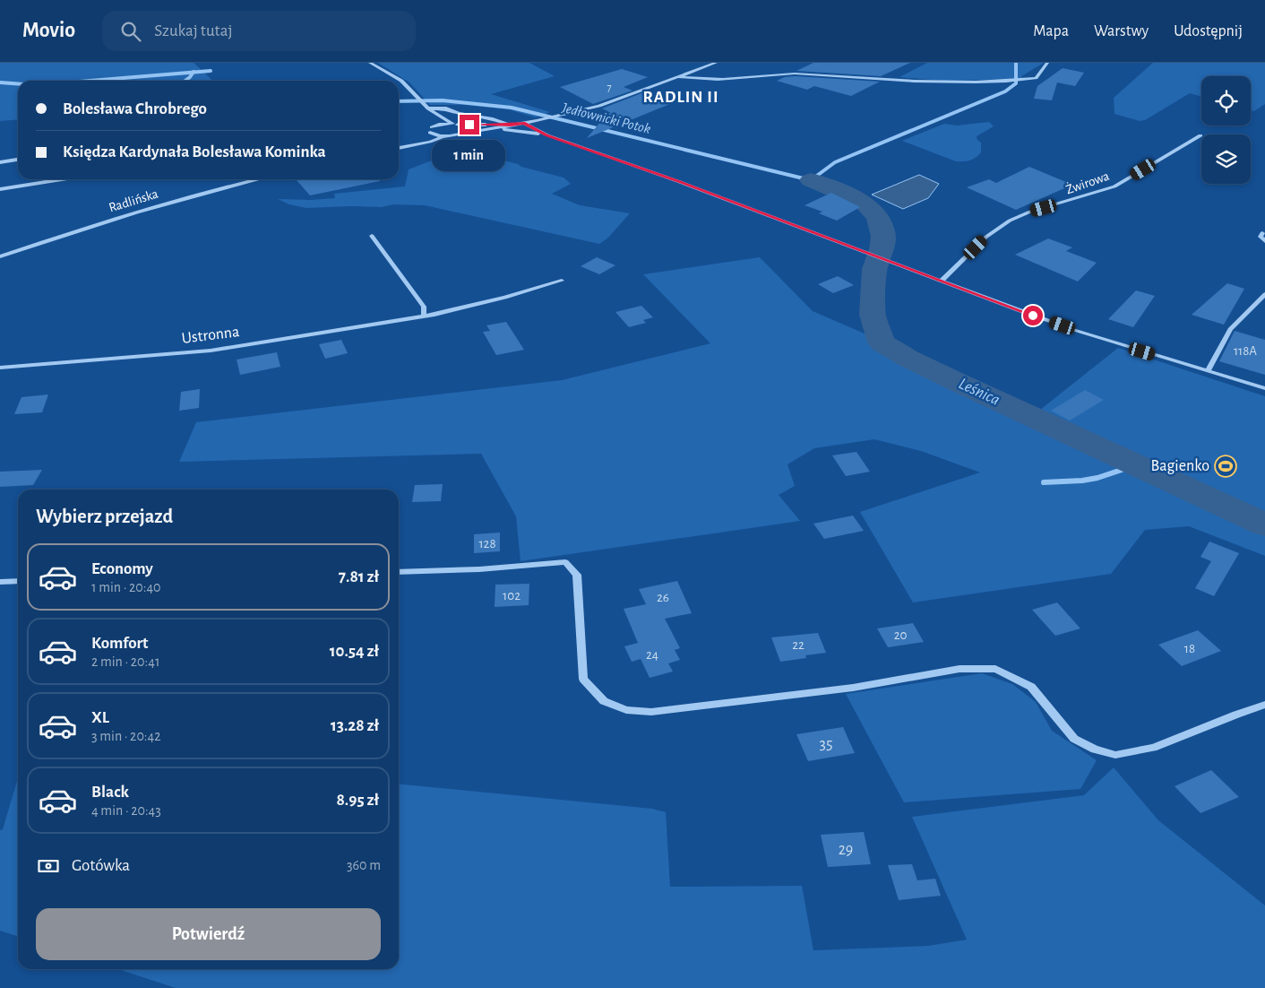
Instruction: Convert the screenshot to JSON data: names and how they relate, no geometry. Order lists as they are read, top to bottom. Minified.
{"streets":{"street":["Żwirowa","Radlińska","Ustronna"]},"districts":["RADLIN II"],"water":["Jedłownicki Potok","Leśnica"],"places":{"sports":["Bagienko"]},"house_numbers":["7","118A","128","102","26","20","22","18","24","35","29"],"page":{"header":"Movio","search":"Szukaj tutaj","nav":["Mapa","Warstwy","Udostępnij"],"banner":["Bolesława Chrobrego","Księdza Kardynała Bolesława Kominka"],"bubble":"1 min","heading":"Wybierz przejazd","list":[{"name":"Economy","note":"1 min · 20:40","value":"7.81 zł"},{"name":"Komfort","note":"2 min · 20:41","value":"10.54 zł"},{"name":"XL","note":"3 min · 20:42","value":"13.28 zł"},{"name":"Black","note":"4 min · 20:43","value":"8.95 zł"}],"pay":["Gotówka","360 m"],"buttons":"Potwierdź"}}
